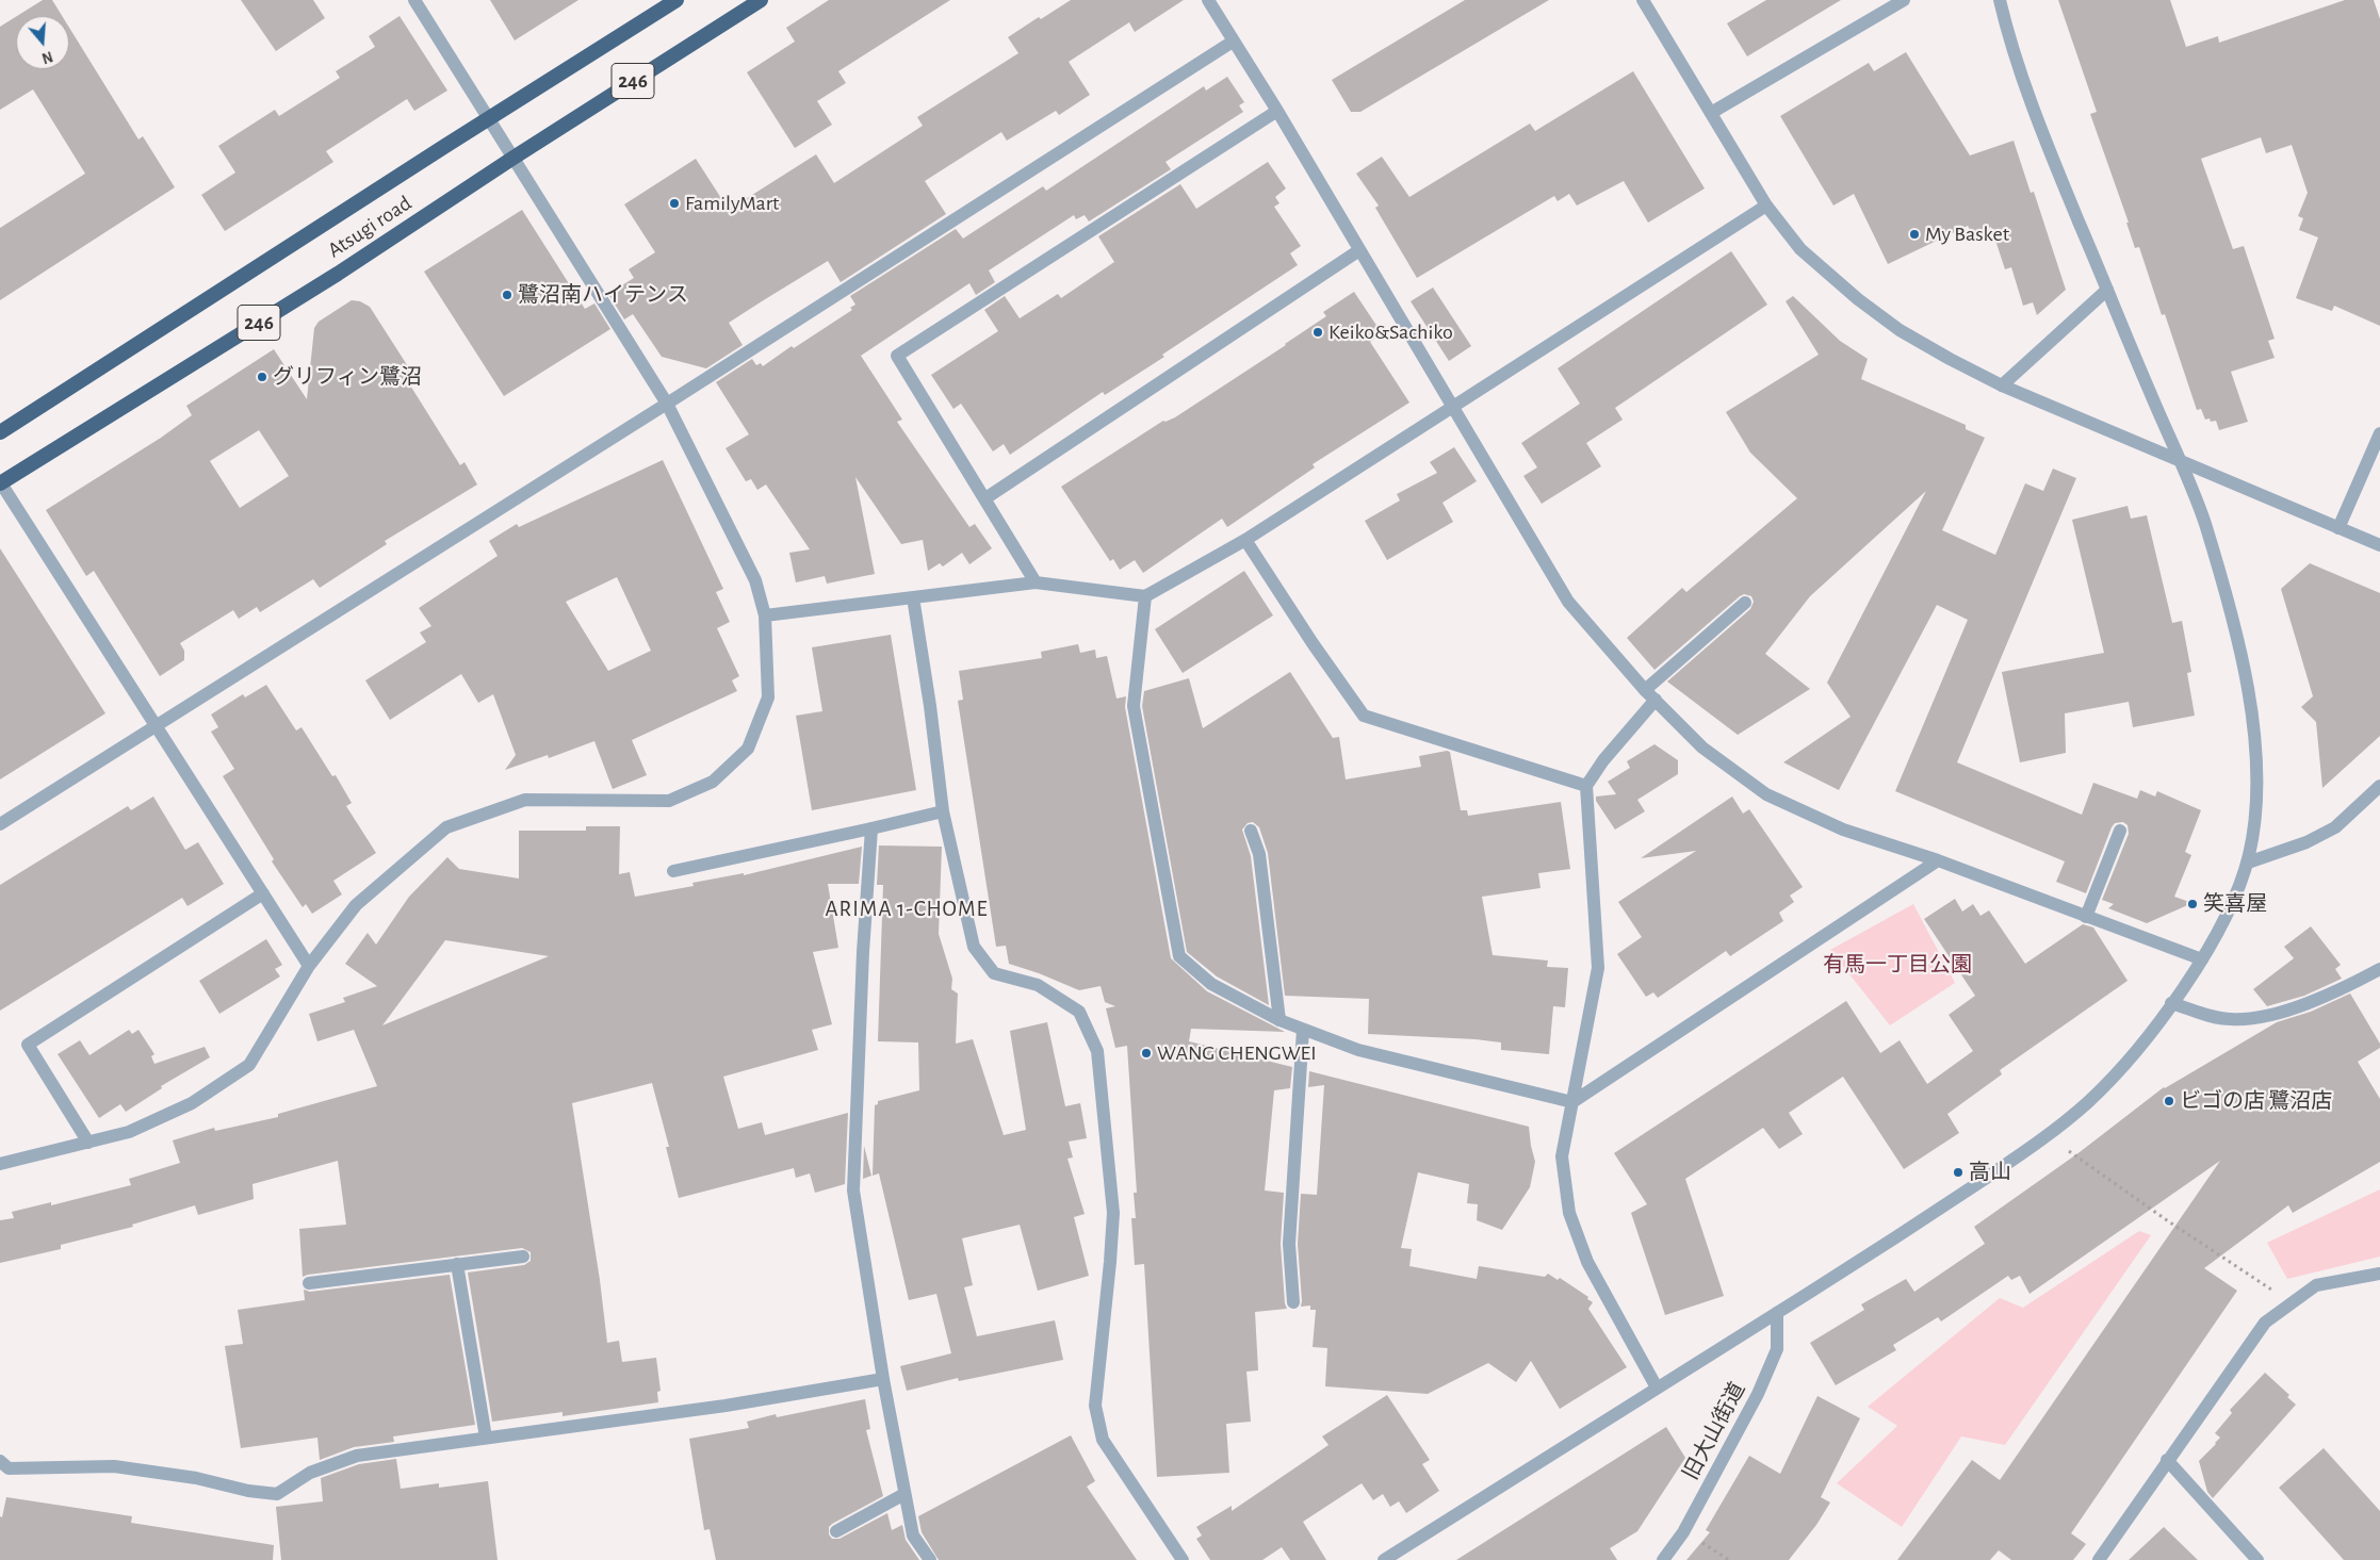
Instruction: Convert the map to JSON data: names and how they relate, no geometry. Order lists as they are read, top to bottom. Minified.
{"streets":{"highway":["246","Atsugi road"],"street":["旧大山街道"]},"districts":["ARIMA 1-CHOME"],"parks":["有馬一丁目公園"],"places":["FamilyMart","My Basket","鷺沼南ハイテンス","Keiko&Sachiko","グリフィン鷺沼","笑喜屋","WANG CHENGWEI","ビゴの店 鷺沼店","高山"],"north":"bottom"}
